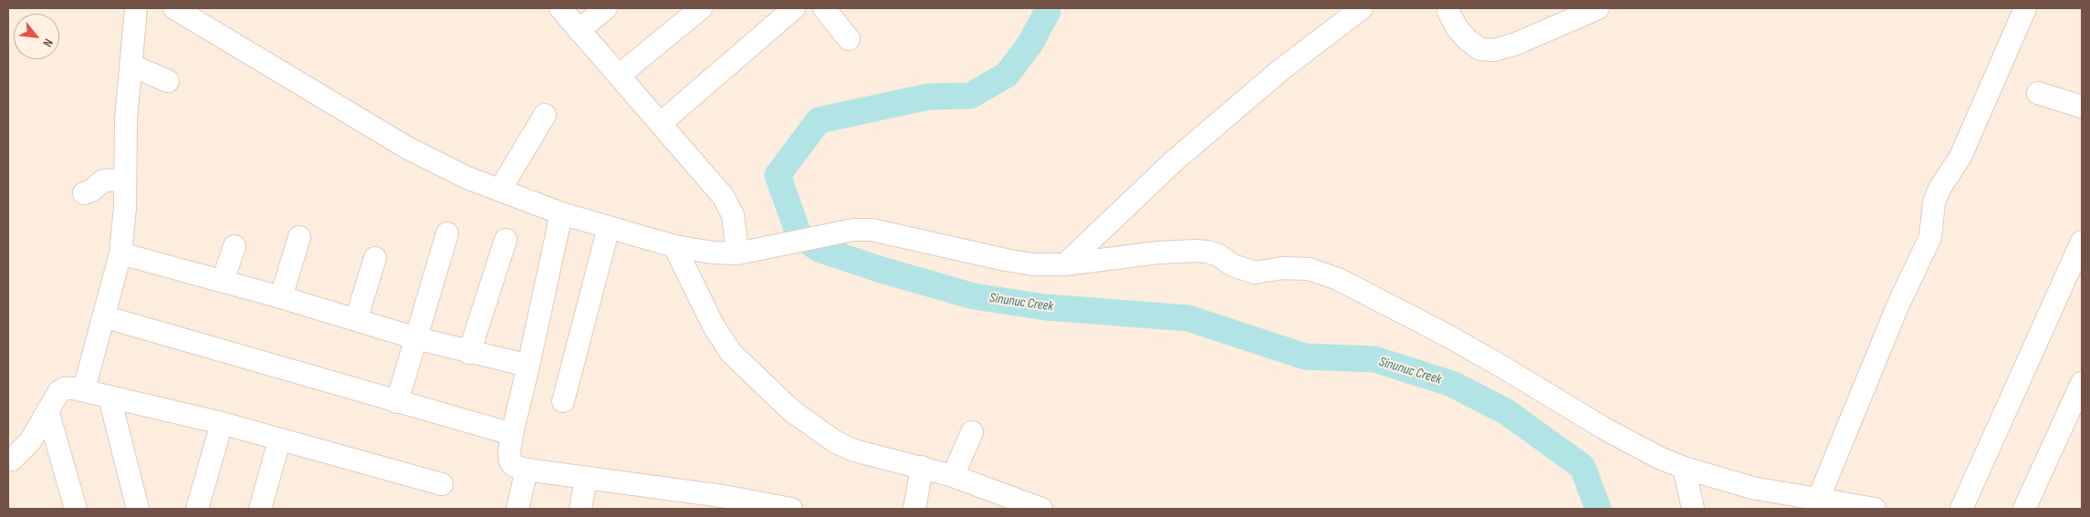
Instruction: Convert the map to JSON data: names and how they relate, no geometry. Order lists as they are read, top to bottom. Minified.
{"water":["Sinunuc Creek"],"north":"bottom right"}
